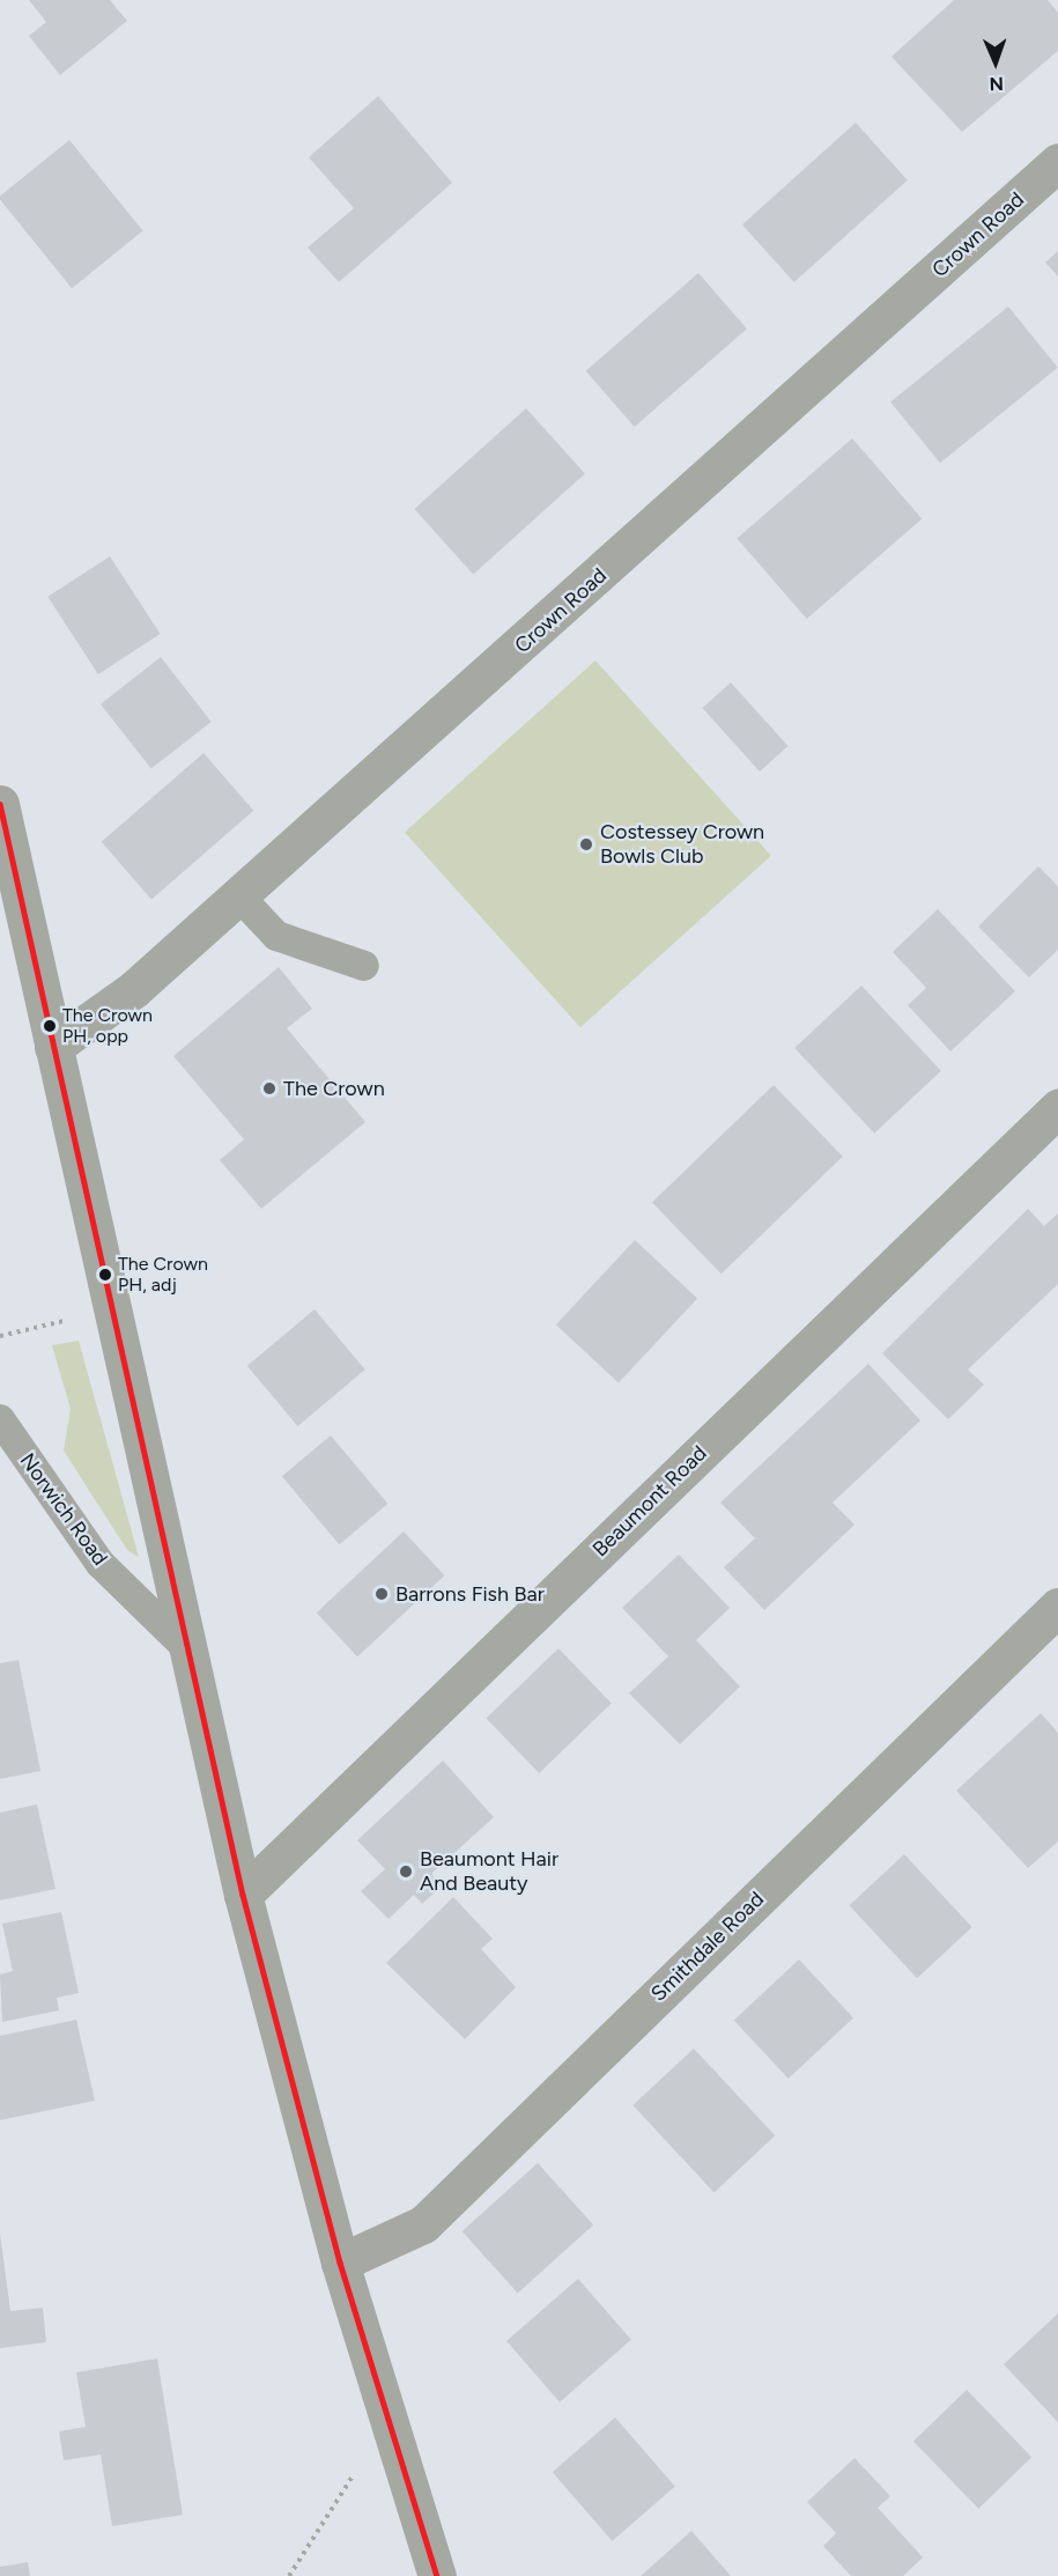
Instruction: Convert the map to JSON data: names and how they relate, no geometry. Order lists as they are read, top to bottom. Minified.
{"streets":{"street":["Crown Road","Beaumont Road","Smithdale Road"],"lane":["Norwich Road"]},"places":["Costessey Crown Bowls Club","The Crown PH, opp","The Crown","The Crown PH, adj","Barrons Fish Bar","Beaumont Hair And Beauty"],"north":"bottom"}
